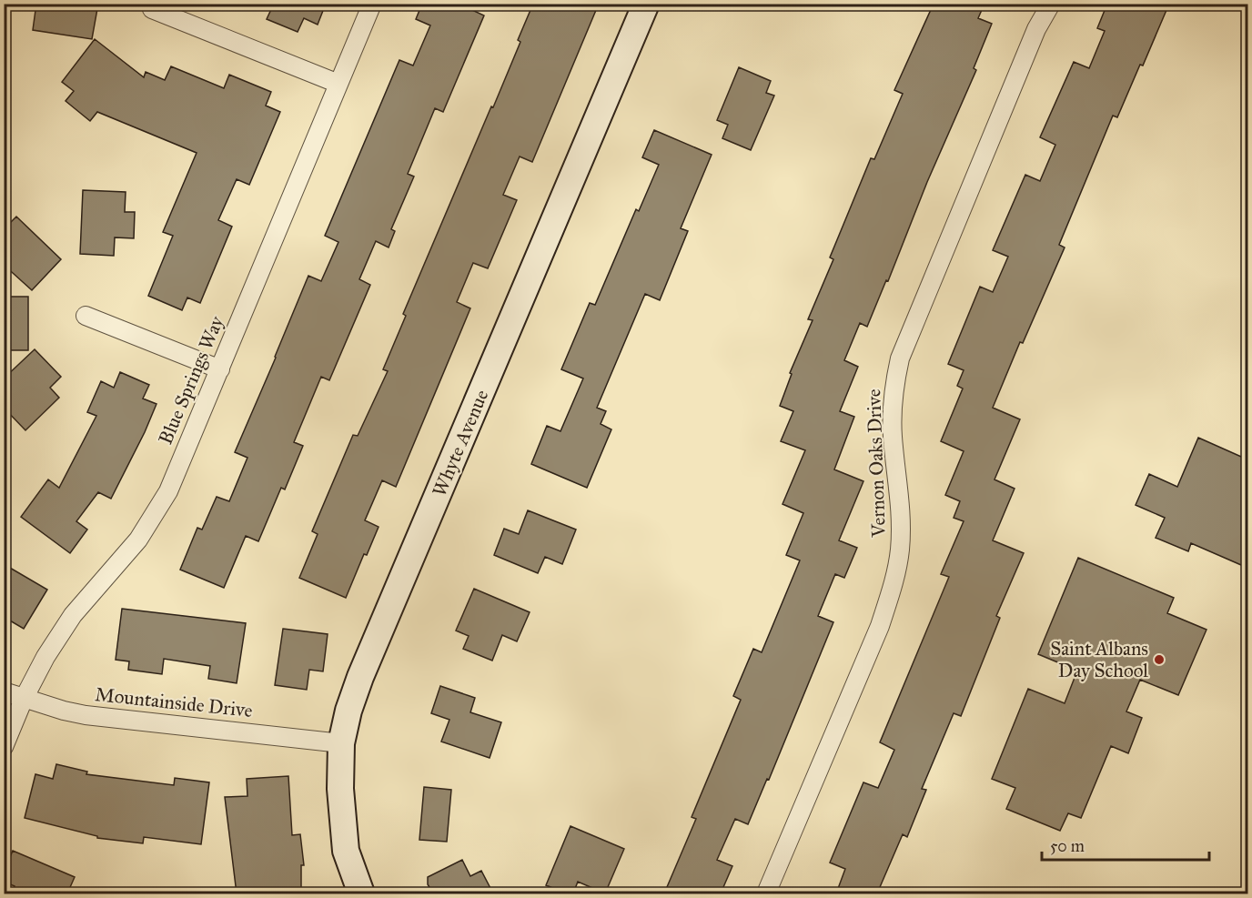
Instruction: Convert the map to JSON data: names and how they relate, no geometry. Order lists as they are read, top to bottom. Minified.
{"streets":{"street":["Blue Springs Way","Whyte Avenue","Vernon Oaks Drive","Mountainside Drive"]},"crossings":[["Blue Springs Way","Mountainside Drive"],["Whyte Avenue","Mountainside Drive"]],"places":["Saint Albans Day School"],"scale_bar":"50 m"}
